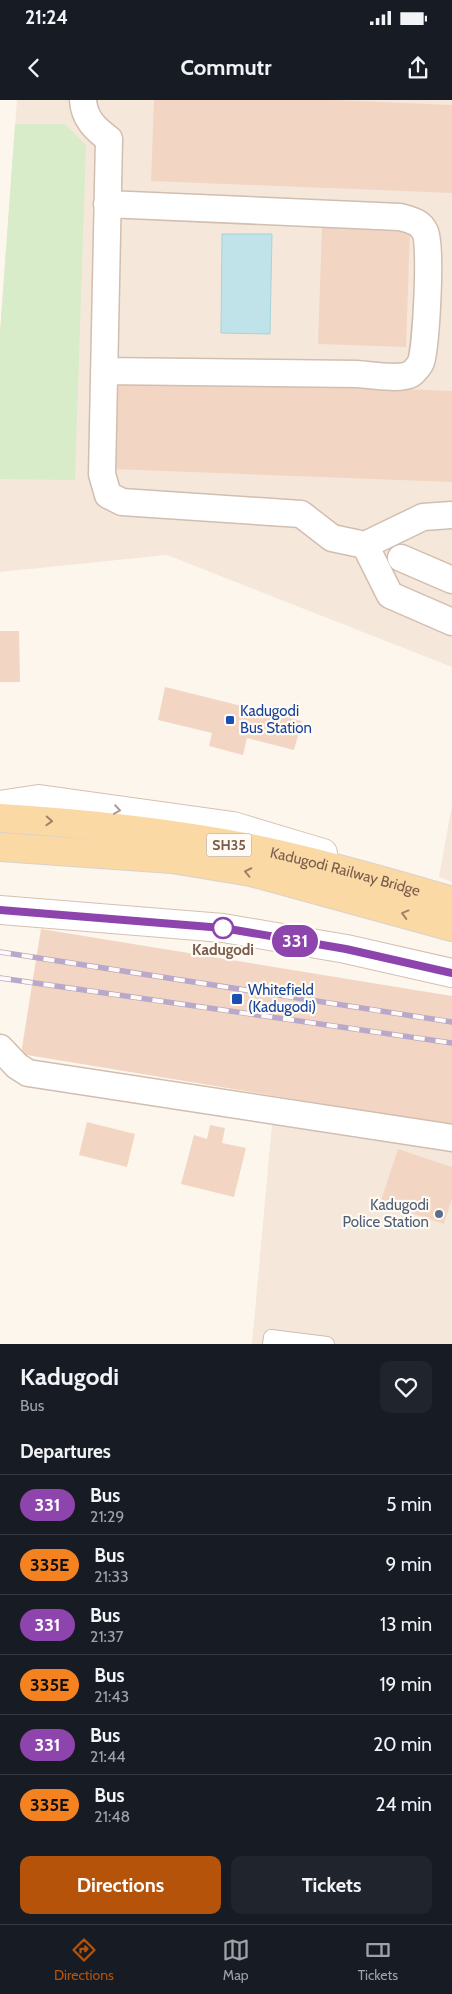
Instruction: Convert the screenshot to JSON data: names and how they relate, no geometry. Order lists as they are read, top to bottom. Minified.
{"streets":{"main road":["SH35","Kadugodi Railway Bridge"]},"places":{"transit":["Kadugodi Bus Station","Whitefield (Kadugodi)"],"other":["Kadugodi","Kadugodi Police Station"]},"lines":["bus line 331"],"page":{"status":"21:24","header":"Commutr","on_map":"331","heading":[["Kadugodi","Bus"],"Departures"],"list":[{"mark":"331","name":"Bus","note":"21:29","value":"5 min"},{"mark":"335E","name":"Bus","note":"21:33","value":"9 min"},{"mark":"331","name":"Bus","note":"21:37","value":"13 min"},{"mark":"335E","name":"Bus","note":"21:43","value":"19 min"},{"mark":"331","name":"Bus","note":"21:44","value":"20 min"},{"mark":"335E","name":"Bus","note":"21:48","value":"24 min"}],"buttons":["Directions","Tickets"],"tabs":["Directions","Map","Tickets"]}}
